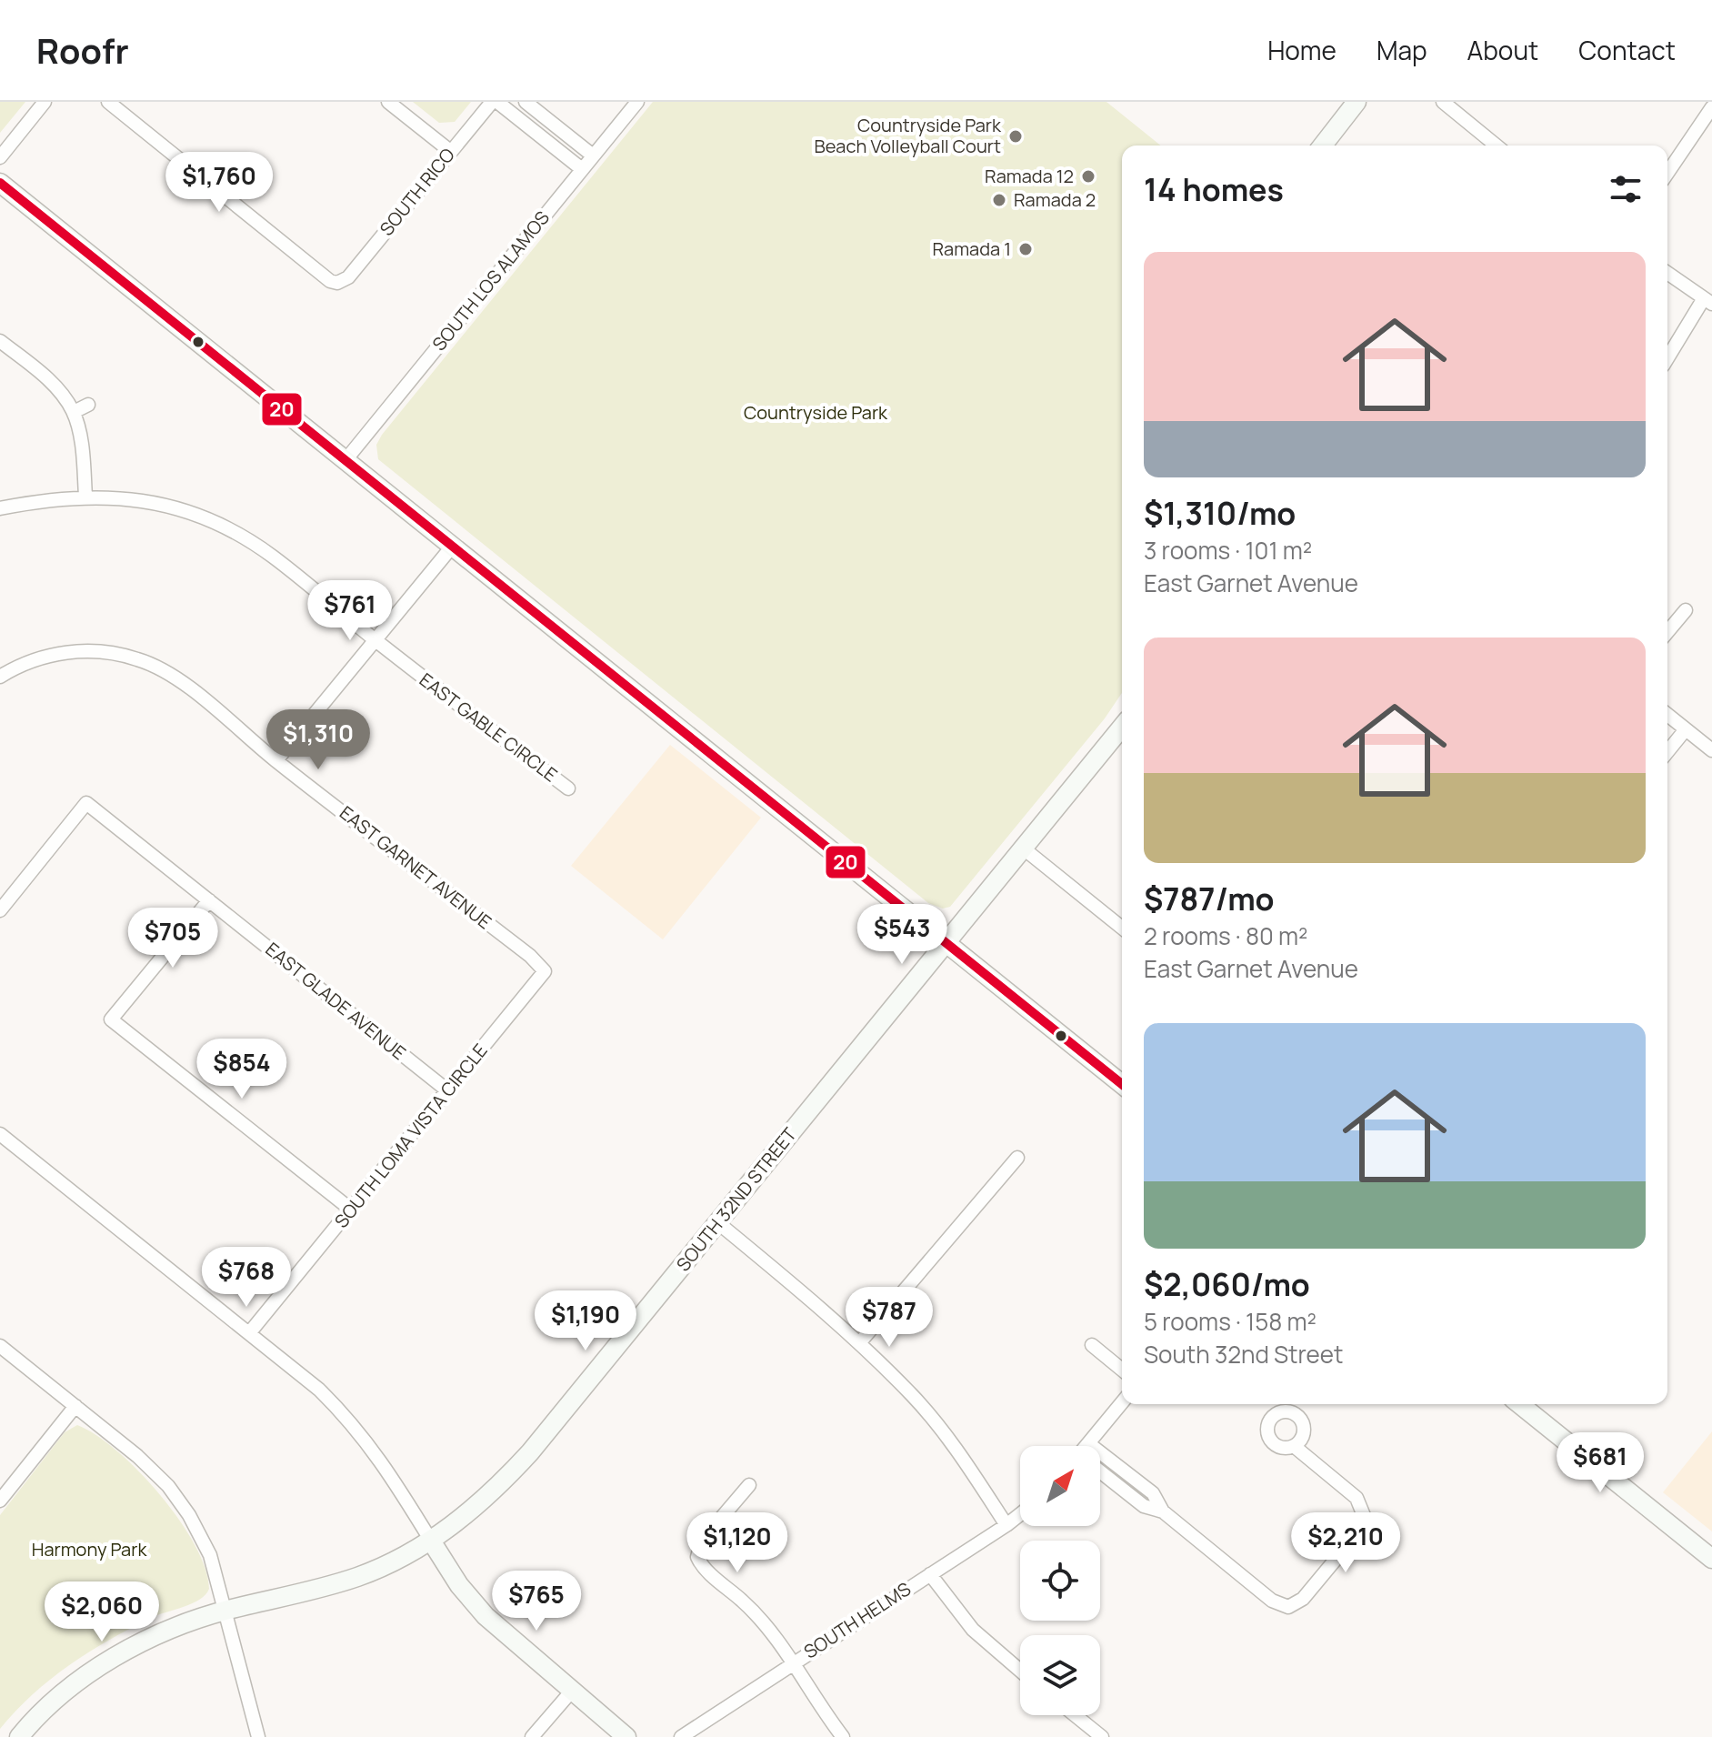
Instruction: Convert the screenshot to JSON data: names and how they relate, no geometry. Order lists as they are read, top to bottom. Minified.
{"streets":{"street":["SOUTH RICO","SOUTH LOS ALAMOS","EAST GABLE CIRCLE","EAST GARNET AVENUE","EAST GLADE AVENUE","SOUTH LOMA VISTA CIRCLE","SOUTH 32ND STREET","SOUTH HELMS"]},"crossings":[["EAST GARNET AVENUE","SOUTH LOMA VISTA CIRCLE"],["EAST GLADE AVENUE","SOUTH LOMA VISTA CIRCLE"]],"parks":["Countryside Park","Harmony Park"],"places":["Countryside Park Beach Volleyball Court","Ramada 12","Ramada 2","Ramada 1"],"lines":["transit line 20"],"north":"top right","page":{"header":"Roofr","nav":["Home","Map","About","Contact"],"heading":"14 homes","price":["$1,760","$761","$1,310","$543","$705","$854","$768","$787","$1,190","$681","$1,120","$2,210","$765","$2,060"],"list":[{"name":"$1,310/mo","note":"3 rooms · 101 m² · East Garnet Avenue"},{"name":"$787/mo","note":"2 rooms · 80 m² · East Garnet Avenue"},{"name":"$2,060/mo","note":"5 rooms · 158 m² · South 32nd Street"}]}}
